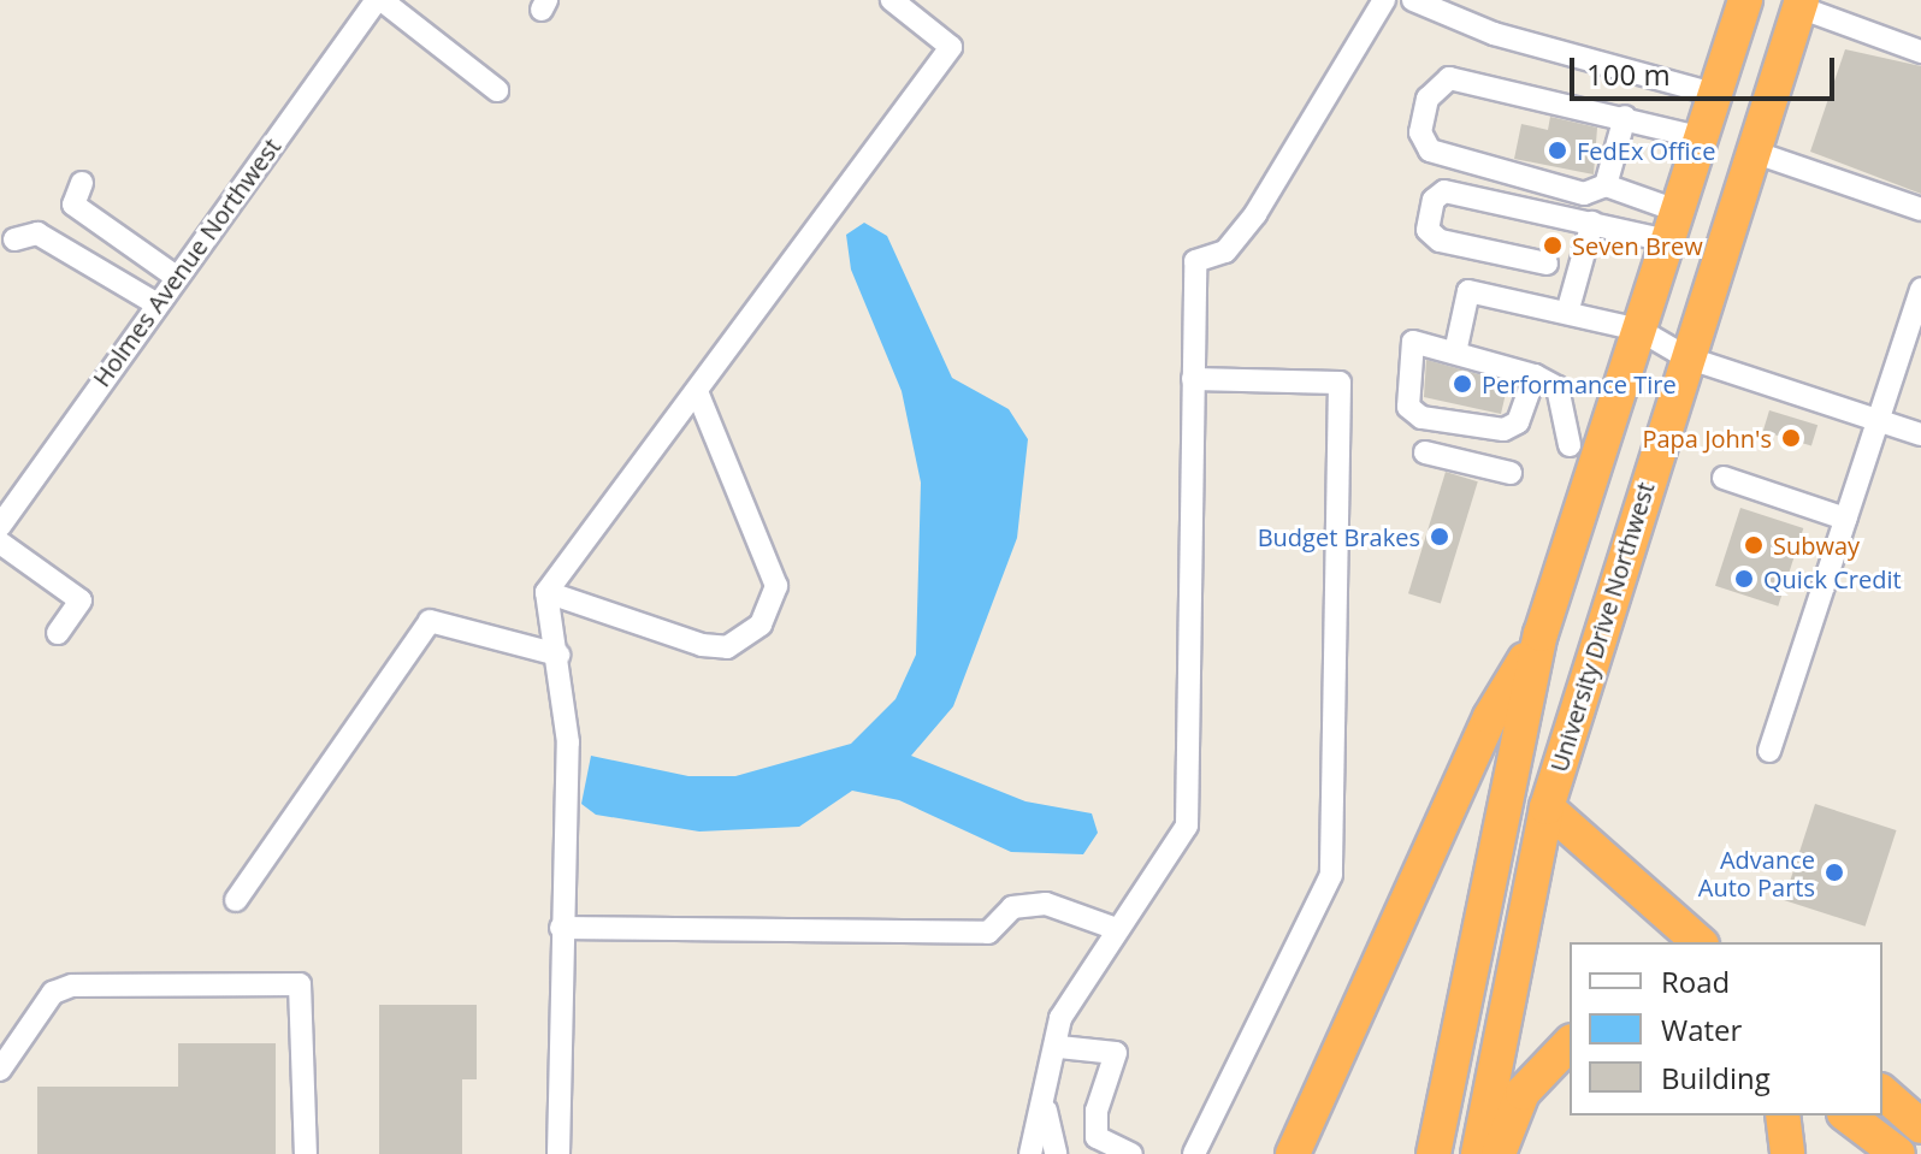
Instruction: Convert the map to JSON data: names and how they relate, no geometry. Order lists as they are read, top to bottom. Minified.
{"streets":{"highway":["University Drive Northwest"],"street":["Holmes Avenue Northwest"]},"places":["FedEx Office","Seven Brew","Performance Tire","Papa John's","Budget Brakes","Subway","Quick Credit","Advance Auto Parts"],"legend":["Road","Water","Building"],"scale_bar":"100 m"}
